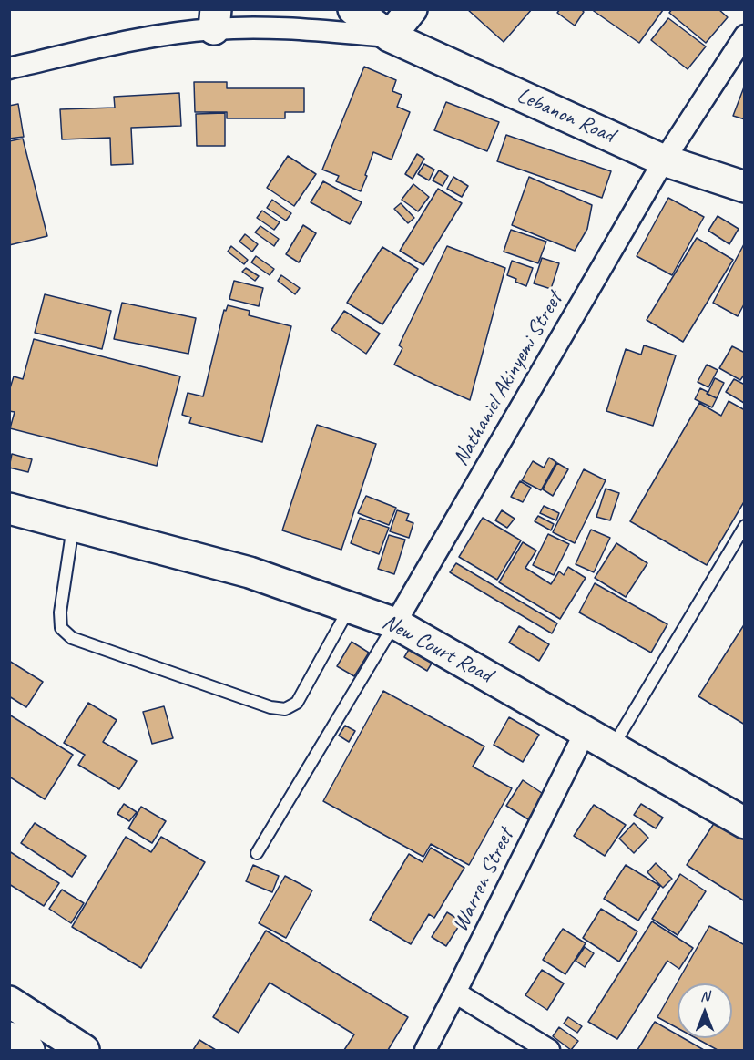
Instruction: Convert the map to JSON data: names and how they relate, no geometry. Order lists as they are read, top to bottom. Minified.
{"streets":{"street":["Lebanon Road","Nathaniel Akinyemi Street","New Court Road","Warren Street"]},"crossings":[["Lebanon Road","Nathaniel Akinyemi Street"],["Nathaniel Akinyemi Street","New Court Road"],["New Court Road","Warren Street"]],"north":"top"}
